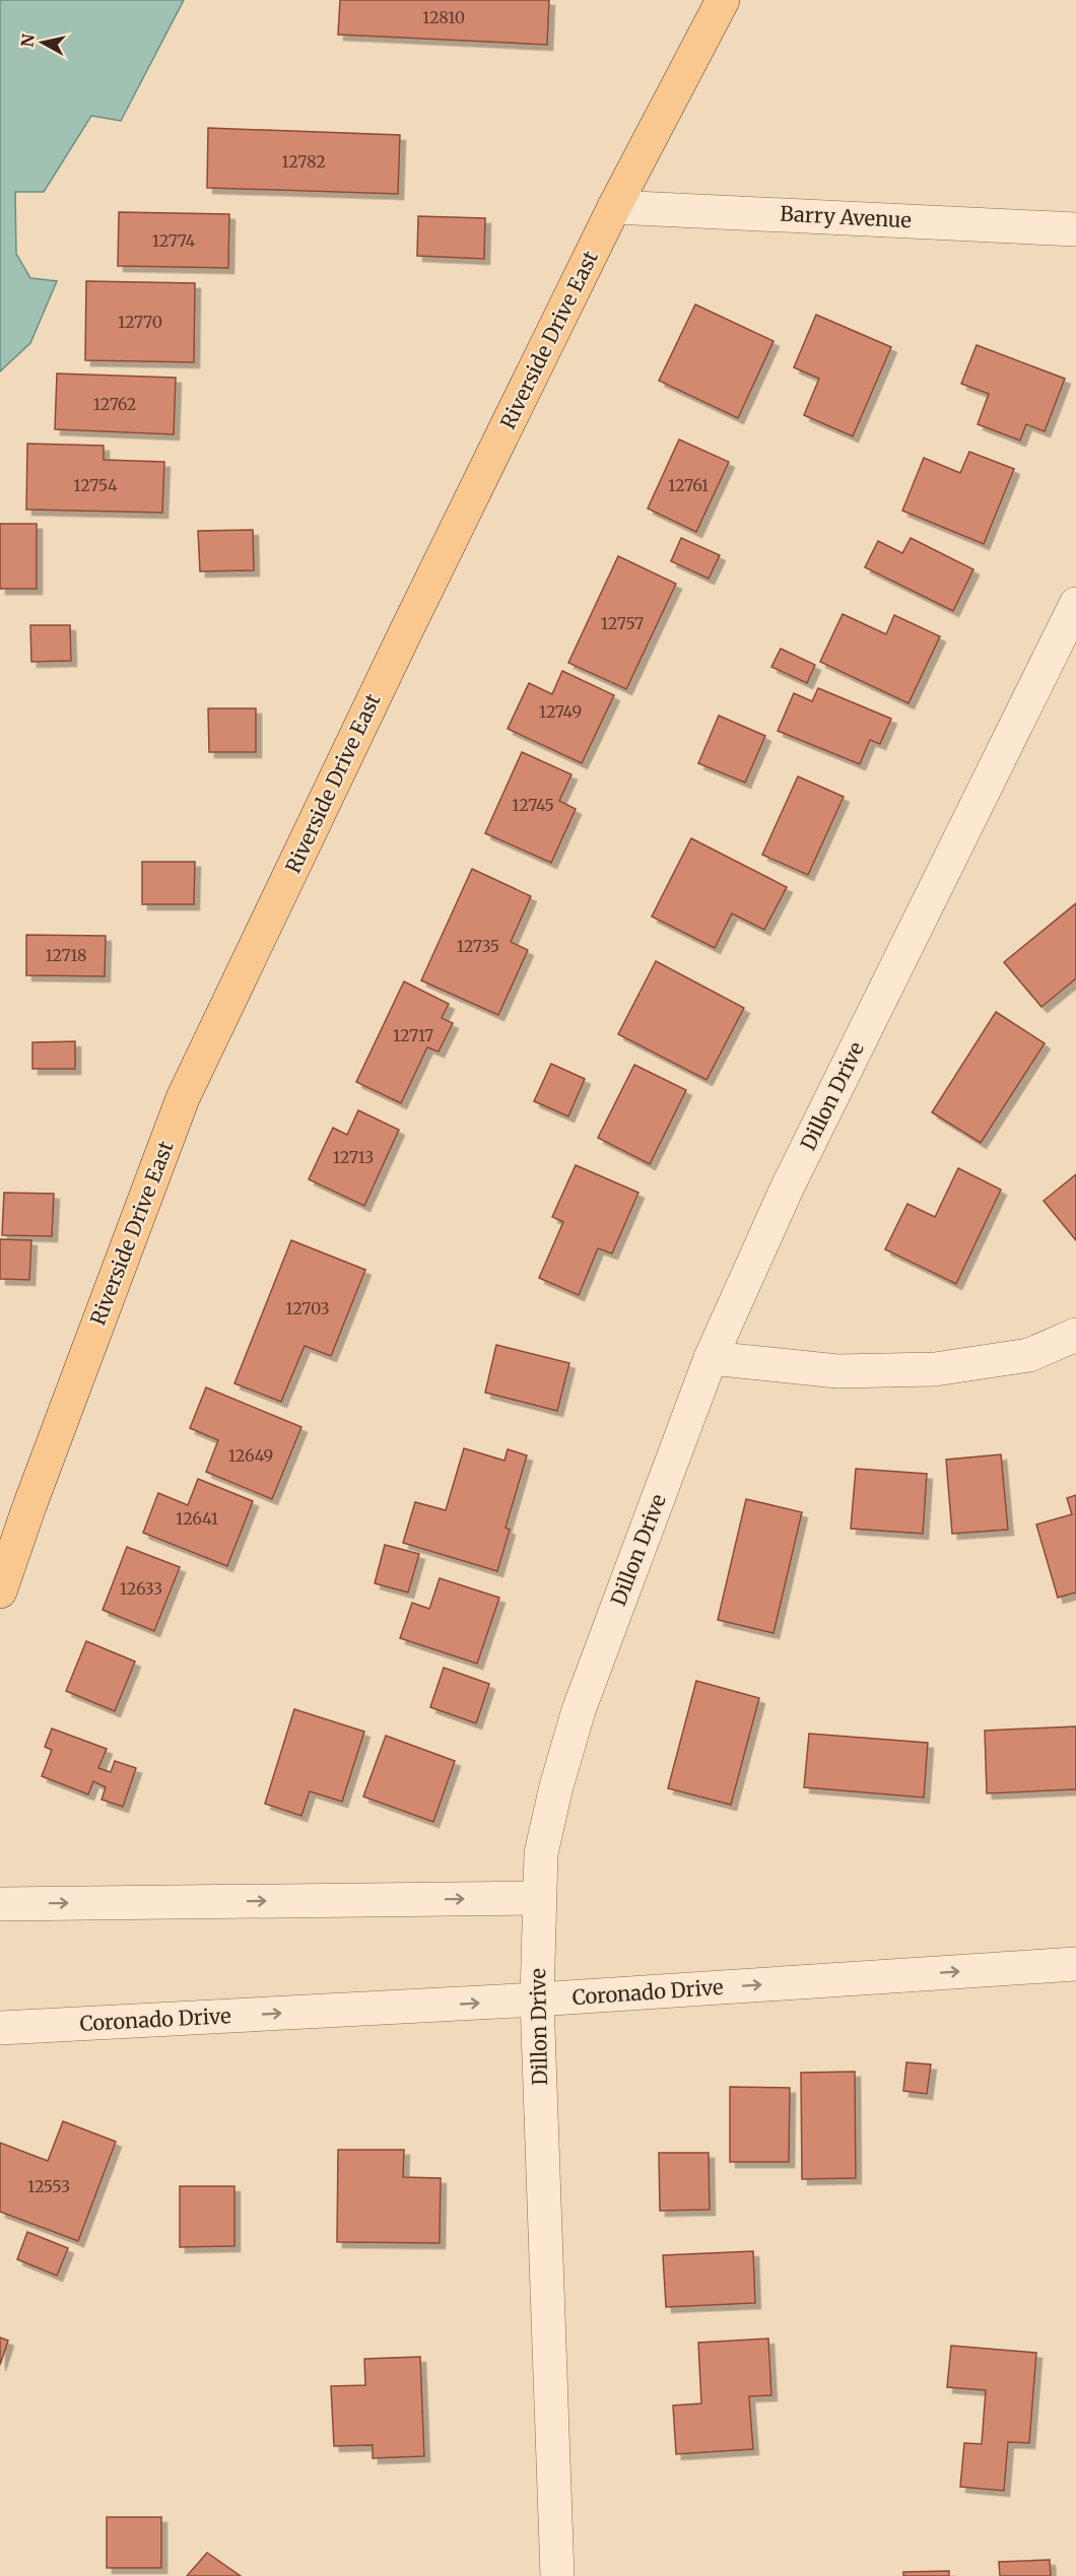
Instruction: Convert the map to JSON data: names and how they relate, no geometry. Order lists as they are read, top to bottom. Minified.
{"streets":{"main road":["Riverside Drive East"],"street":["Barry Avenue","Dillon Drive","Coronado Drive"]},"crossings":[["Barry Avenue","Riverside Drive East"],["Dillon Drive","Coronado Drive"]],"house_numbers":["12810","12782","12774","12770","12762","12754","12761","12757","12749","12745","12735","12718","12717","12713","12703","12649","12641","12633","12553"],"north":"left"}
